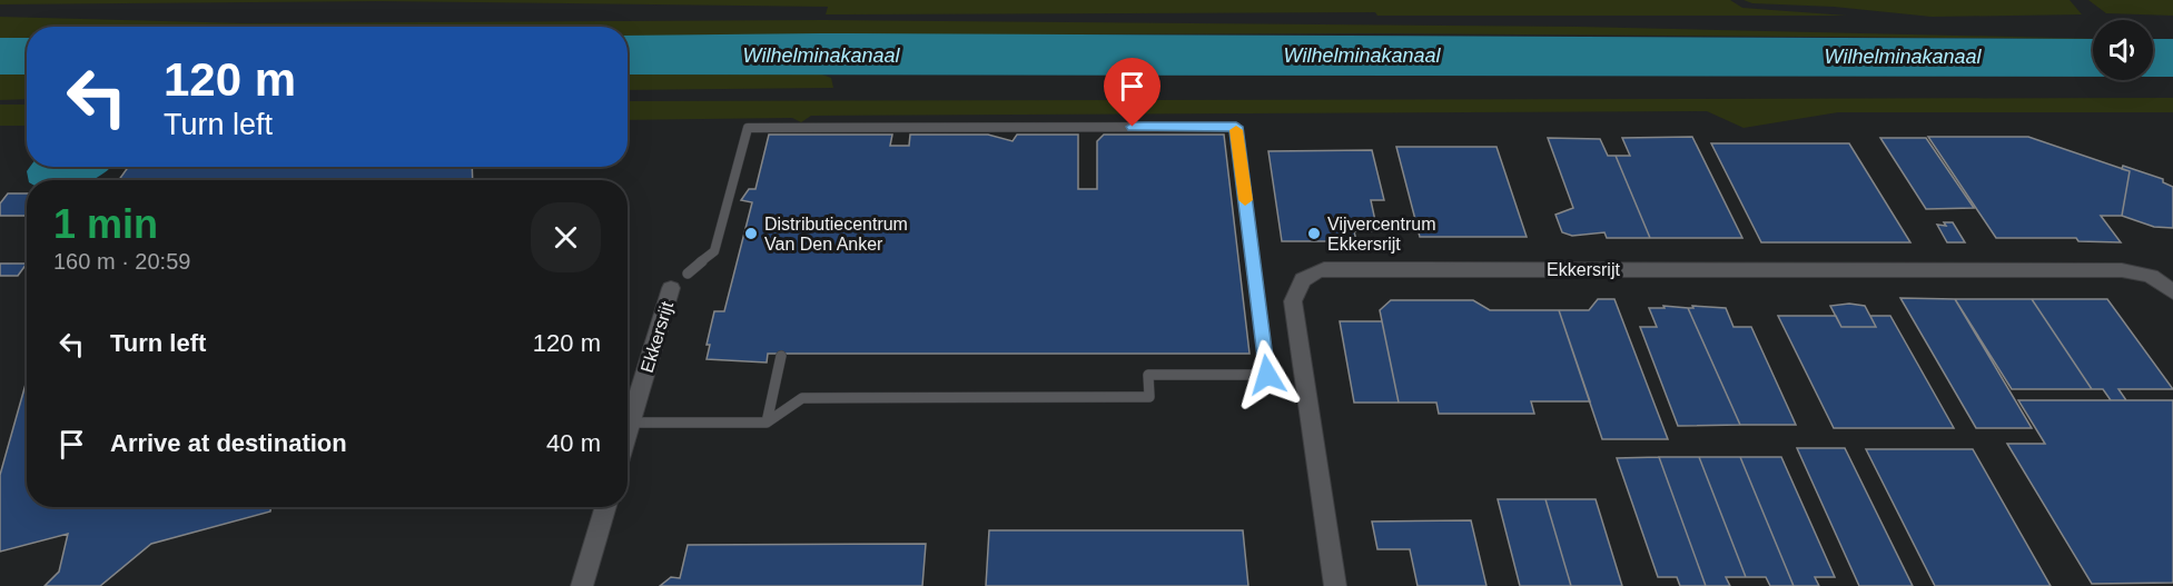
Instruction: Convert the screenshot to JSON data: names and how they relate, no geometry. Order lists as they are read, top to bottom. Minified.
{"streets":{"street":["Ekkersrijt"]},"water":["Wilhelminakanaal"],"places":["Distributiecentrum Van Den Anker","Vijvercentrum Ekkersrijt"],"page":{"turn":["120 m","Turn left"],"heading":["1 min","160 m · 20:59"],"list":[{"name":"Turn left","value":"120 m"},{"name":"Arrive at destination","value":"40 m"}]}}
